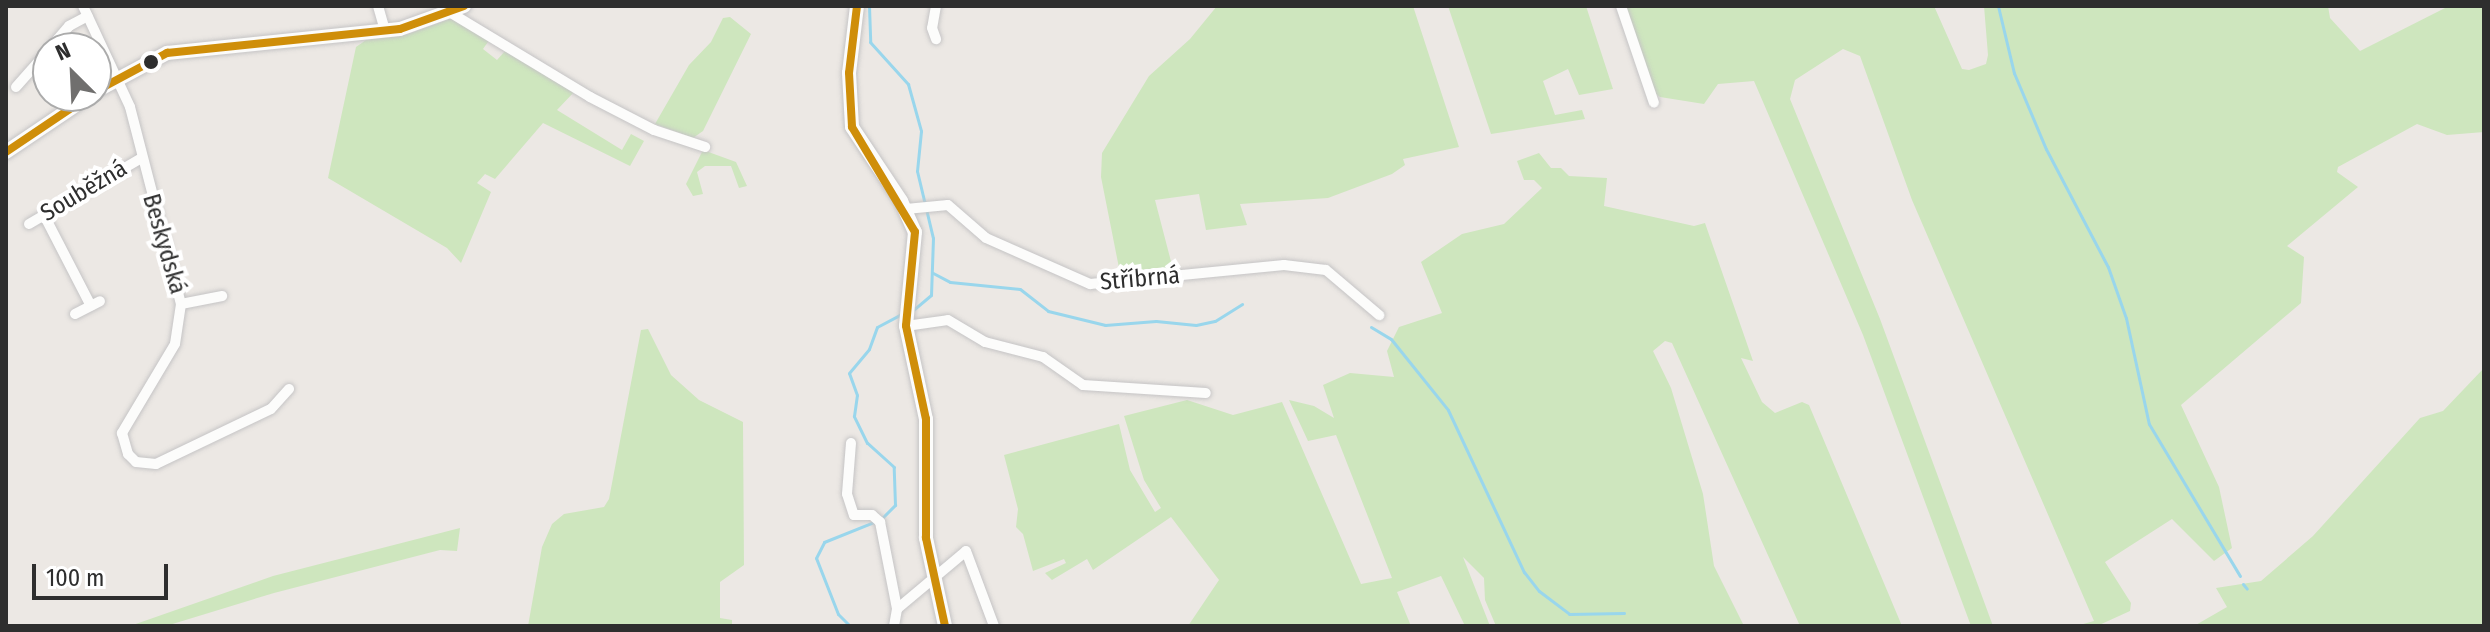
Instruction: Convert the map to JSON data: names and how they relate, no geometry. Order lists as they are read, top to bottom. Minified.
{"streets":{"street":["Souběžná","Beskydská","Stříbrná"]},"crossings":[["Souběžná","Beskydská"]],"scale_bar":"100 m","north":"top left"}
